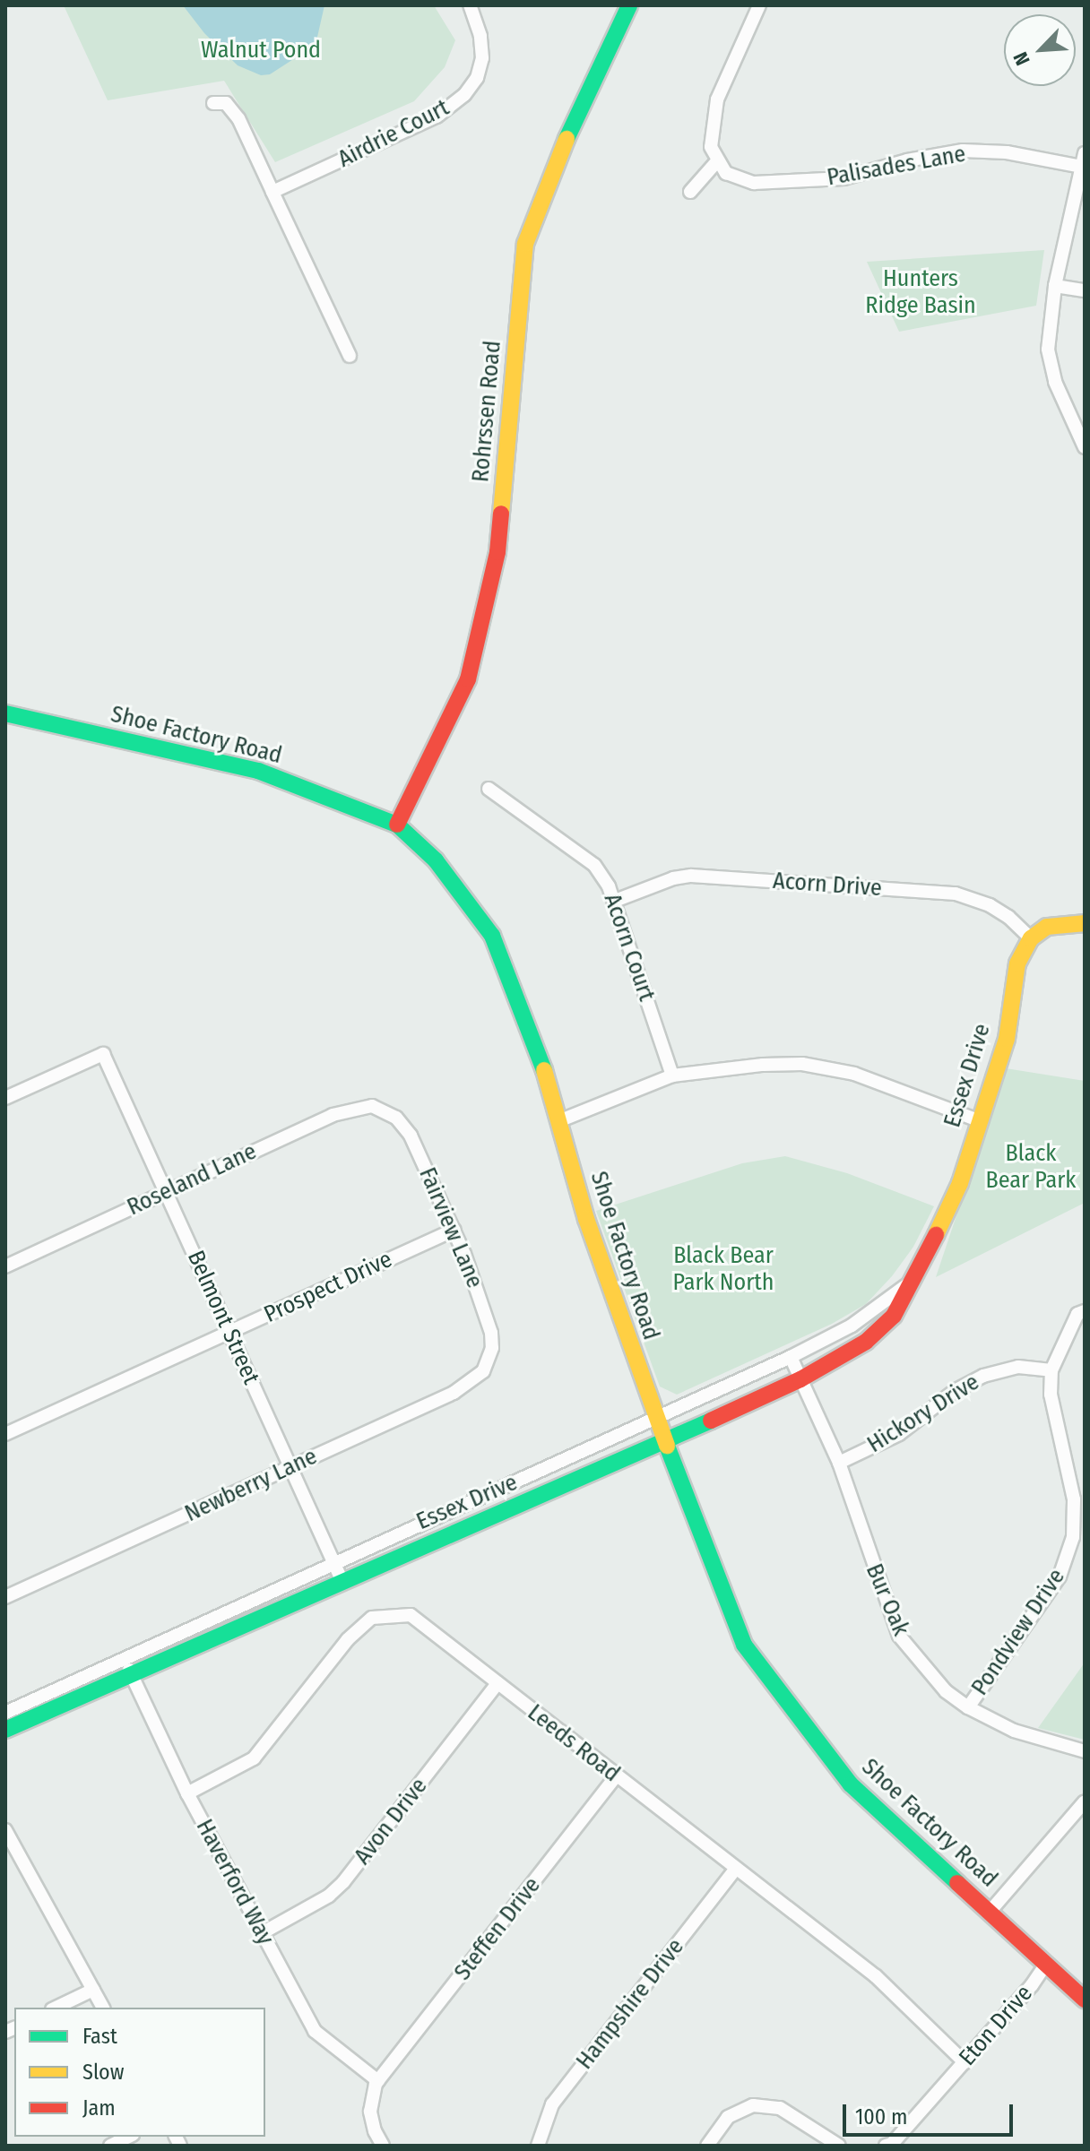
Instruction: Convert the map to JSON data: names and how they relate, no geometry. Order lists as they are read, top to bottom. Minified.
{"streets":{"street":["Airdrie Court","Palisades Lane","Rohrssen Road","Shoe Factory Road","Acorn Drive","Acorn Court","Essex Drive","Roseland Lane","Fairview Lane","Prospect Drive","Belmont Street","Hickory Drive","Newberry Lane","Bur Oak","Pondview Drive","Leeds Road","Avon Drive","Haverford Way","Steffen Drive","Hampshire Drive","Eton Drive"]},"crossings":[["Rohrssen Road","Shoe Factory Road"],["Shoe Factory Road","Essex Drive"],["Shoe Factory Road","Eton Drive"],["Acorn Drive","Acorn Court"],["Acorn Drive","Essex Drive"],["Essex Drive","Belmont Street"],["Essex Drive","Bur Oak"],["Essex Drive","Haverford Way"],["Roseland Lane","Fairview Lane"],["Roseland Lane","Belmont Street"],["Fairview Lane","Prospect Drive"],["Fairview Lane","Newberry Lane"],["Prospect Drive","Belmont Street"],["Belmont Street","Newberry Lane"],["Hickory Drive","Bur Oak"],["Hickory Drive","Pondview Drive"],["Bur Oak","Pondview Drive"],["Leeds Road","Avon Drive"],["Leeds Road","Haverford Way"],["Leeds Road","Steffen Drive"],["Leeds Road","Hampshire Drive"],["Leeds Road","Eton Drive"],["Avon Drive","Haverford Way"],["Haverford Way","Steffen Drive"]],"parks":["Walnut Pond","Hunters Ridge Basin","Black Bear Park","Black Bear Park North"],"legend":["Fast","Slow","Jam"],"scale_bar":"100 m","north":"bottom left"}
